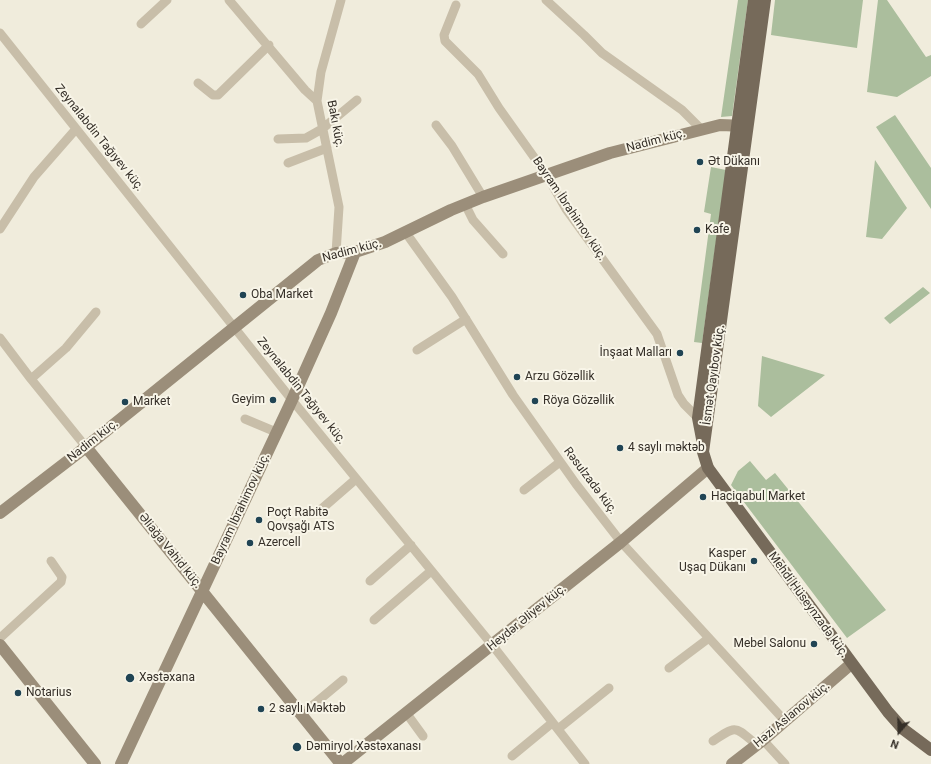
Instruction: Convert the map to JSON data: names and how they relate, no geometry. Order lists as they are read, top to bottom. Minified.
{"streets":{"main road":["Nadim küç.","Bayram İbrahimov küç.","İsmət Qayıbov küç.","Əliağa Vahid küç.","Mehdi Hüseynzadə küç.","Heydər Əliyev küç.","Həzi Aslanov küç."],"street":["Bakı küç.","Zeynalabdin Tağıyev küç.","Rəsulzadə küç."]},"crossings":[["Bakı küç.","Nadim küç."],["Zeynalabdin Tağıyev küç.","Nadim küç."],["Zeynalabdin Tağıyev küç.","Bayram İbrahimov küç."],["Zeynalabdin Tağıyev küç.","Heydər Əliyev küç."],["Nadim küç.","Bayram İbrahimov küç."],["Nadim küç.","İsmət Qayıbov küç."],["Nadim küç.","Rəsulzadə küç."],["Nadim küç.","Əliağa Vahid küç."],["Bayram İbrahimov küç.","İsmət Qayıbov küç."],["Bayram İbrahimov küç.","Əliağa Vahid küç."],["İsmət Qayıbov küç.","Mehdi Hüseynzadə küç."],["Rəsulzadə küç.","Heydər Əliyev küç."],["Rəsulzadə küç.","Həzi Aslanov küç."],["Əliağa Vahid küç.","Heydər Əliyev küç."],["Mehdi Hüseynzadə küç.","Heydər Əliyev küç."],["Mehdi Hüseynzadə küç.","Həzi Aslanov küç."]],"places":["Ət Dükanı","Kafe","Oba Market","İnşaat Malları","Arzu Gözəllik","Geyim","Röya Gözəllik","Market","4 saylı məktəb","Haciqabul Market","Poçt Rabitə Qovşağı ATS","Azercell","Kasper Uşaq Dükanı","Mebel Salonu","Xəstəxana","Notarius","2 saylı Məktəb","Dəmiryol Xəstəxanası"],"north":"bottom"}
